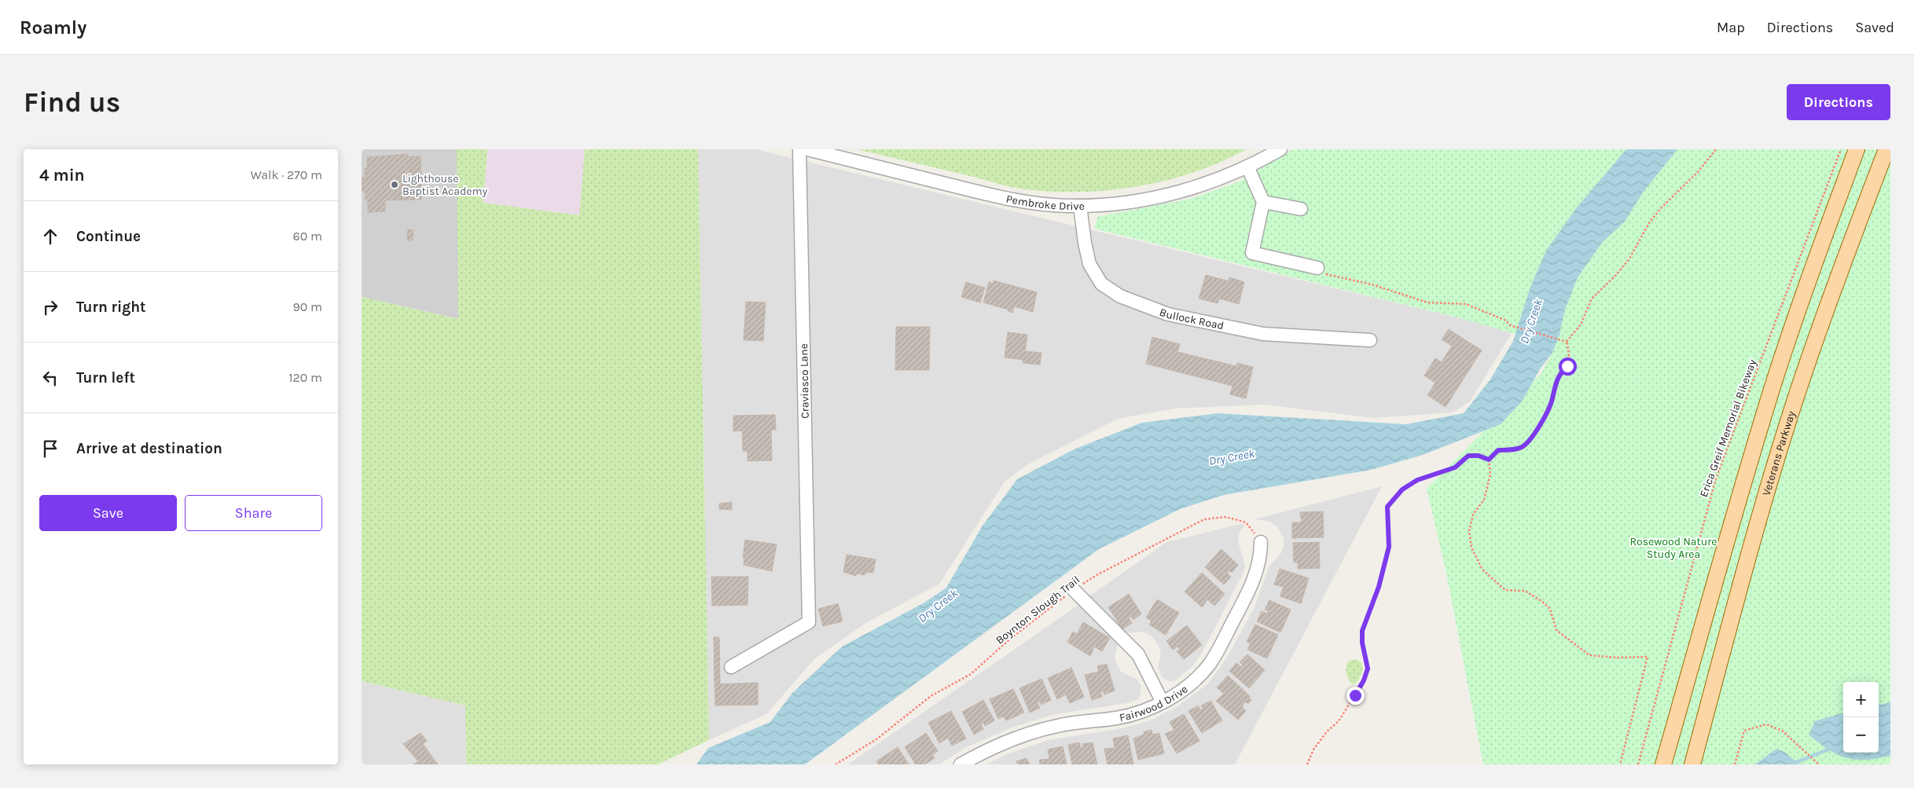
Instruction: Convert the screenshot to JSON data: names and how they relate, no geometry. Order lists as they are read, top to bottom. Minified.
{"streets":{"main road":["Veterans Parkway"],"street":["Pembroke Drive","Bullock Road","Craviasco Lane","Fairwood Drive"],"path":["Erica Greif Memorial Bikeway","Boynton Slough Trail"]},"crossings":[["Pembroke Drive","Bullock Road"],["Boynton Slough Trail","Fairwood Drive"]],"water":["Dry Creek"],"parks":["Rosewood Nature Study Area"],"places":["Lighthouse Baptist Academy"],"page":{"header":"Roamly","nav":["Map","Directions","Saved"],"buttons":["Directions",["Save","Share"]],"title":"Find us","heading":["4 min","Walk · 270 m"],"list":[["Continue","60 m"],["Turn right","90 m"],["Turn left","120 m"],"Arrive at destination"],"map_buttons":["+","−"]}}
